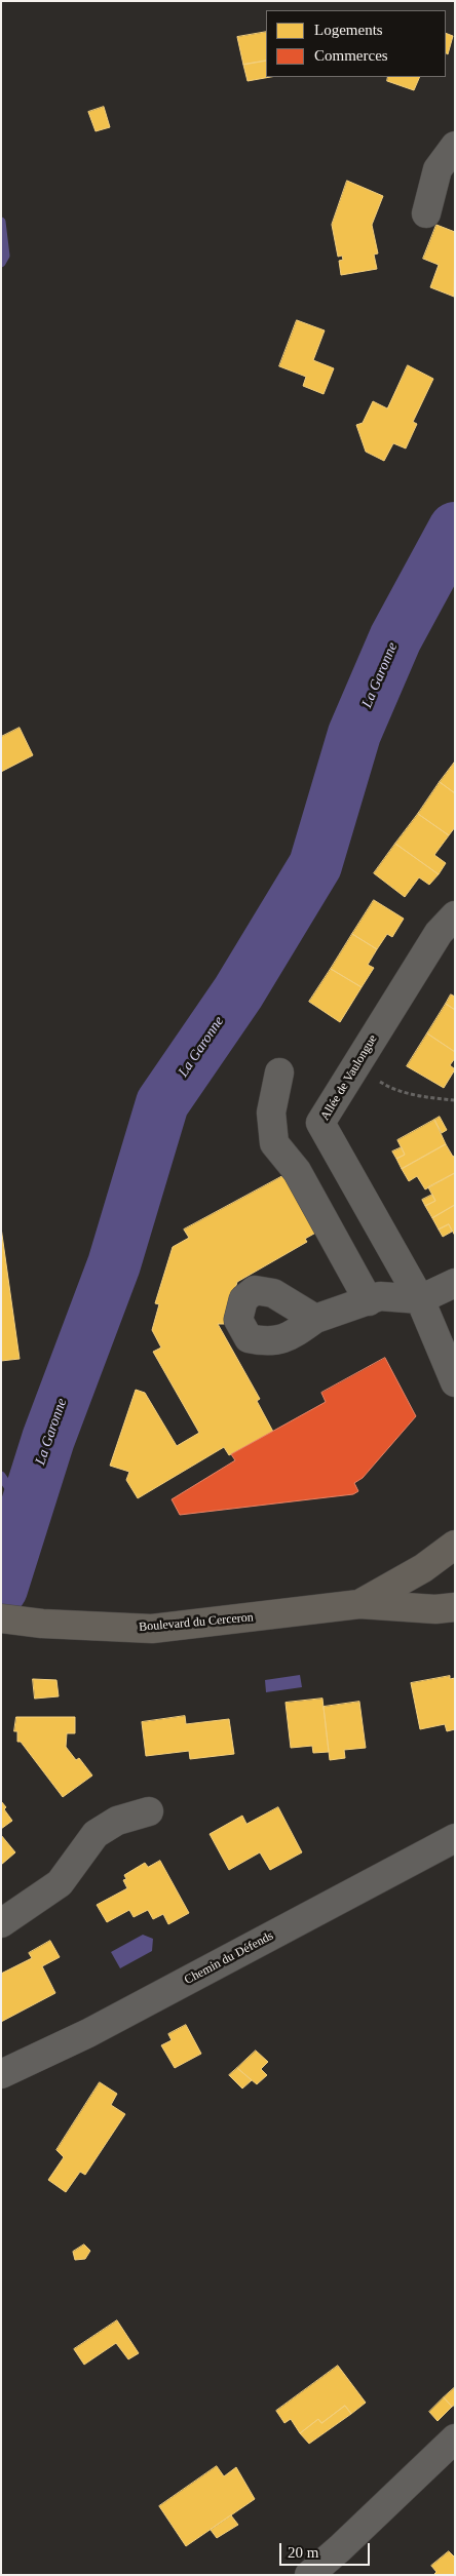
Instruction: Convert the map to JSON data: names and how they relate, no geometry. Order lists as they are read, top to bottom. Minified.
{"streets":{"main road":["Boulevard du Cerceron"],"street":["Allée de Vaulongue","Chemin du Défends"]},"water":["La Garonne"],"legend":["Logements","Commerces"],"scale_bar":"20 m"}
